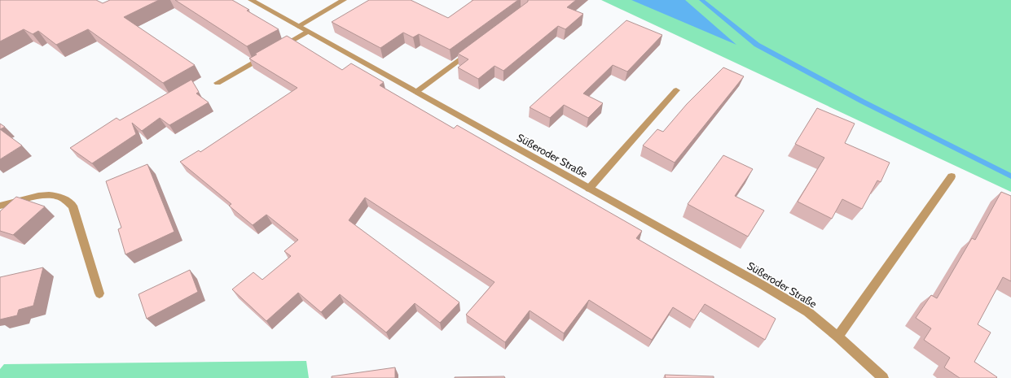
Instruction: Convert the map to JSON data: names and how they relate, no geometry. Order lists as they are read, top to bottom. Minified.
{"streets":{"street":["Süßeroder Straße"]}}
